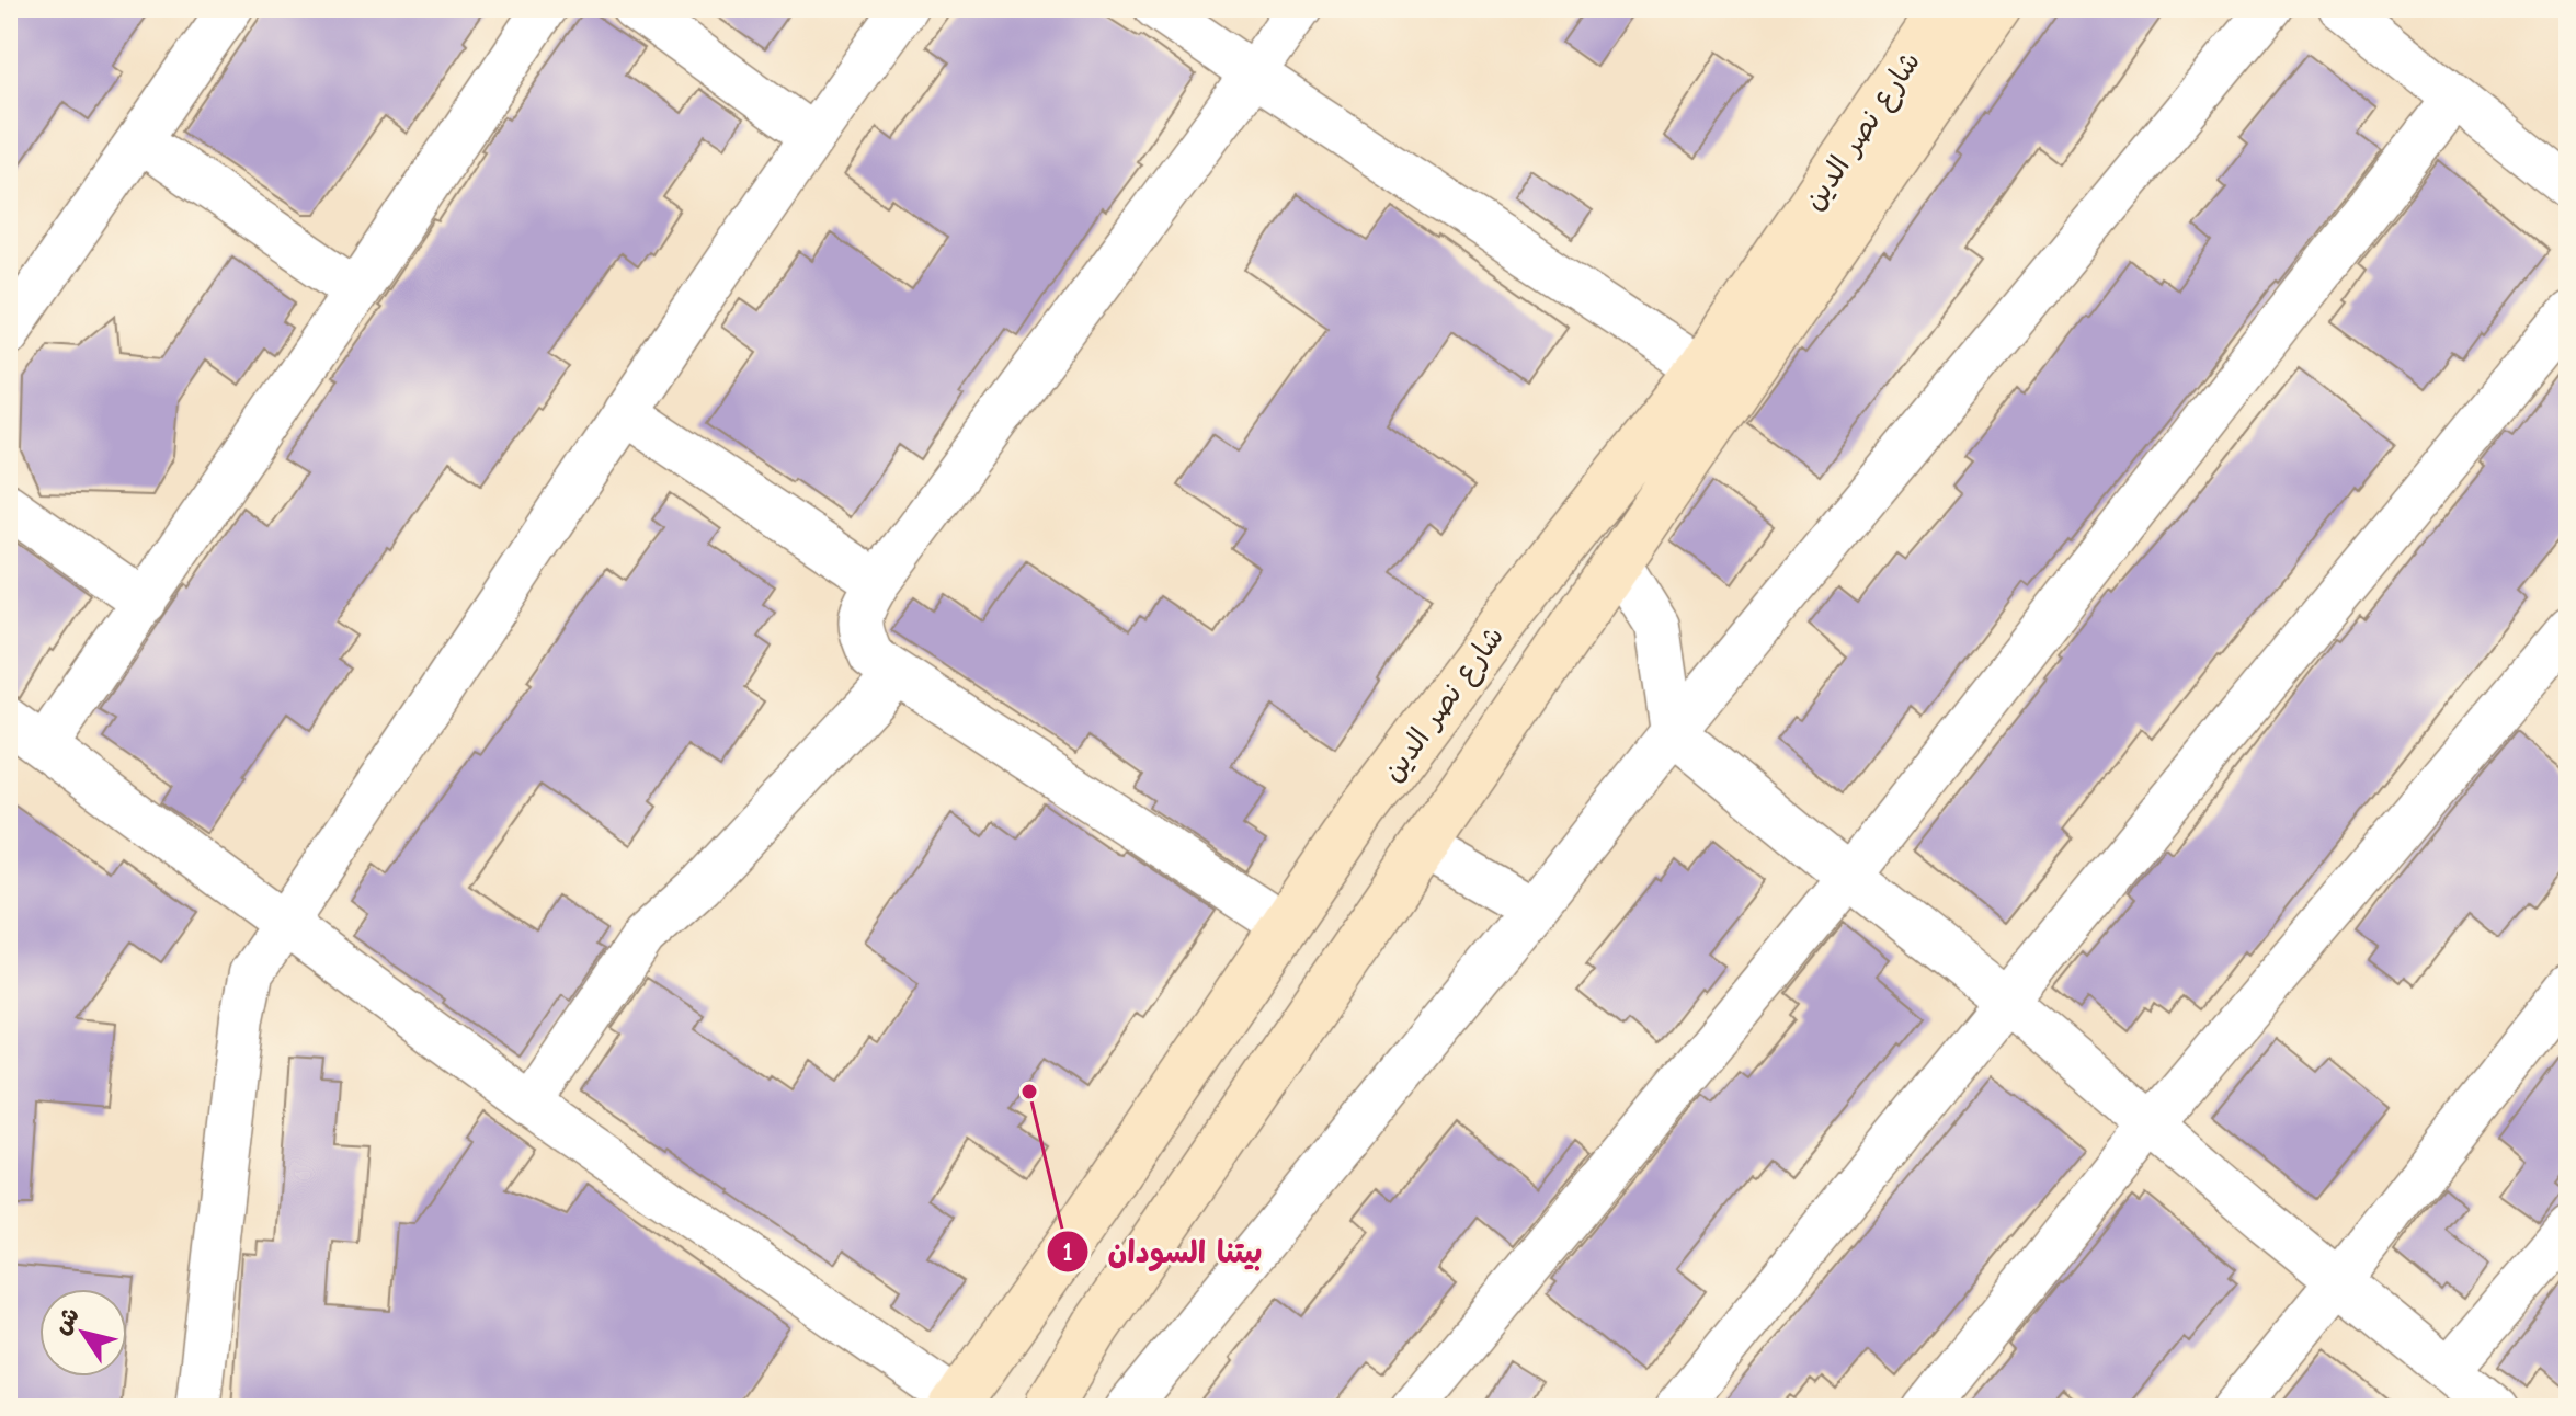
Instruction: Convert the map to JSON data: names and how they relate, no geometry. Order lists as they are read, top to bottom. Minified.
{"streets":{"street":["شارع نصر الدين"]},"places":["بيتنا السودان"],"north":"top left"}
